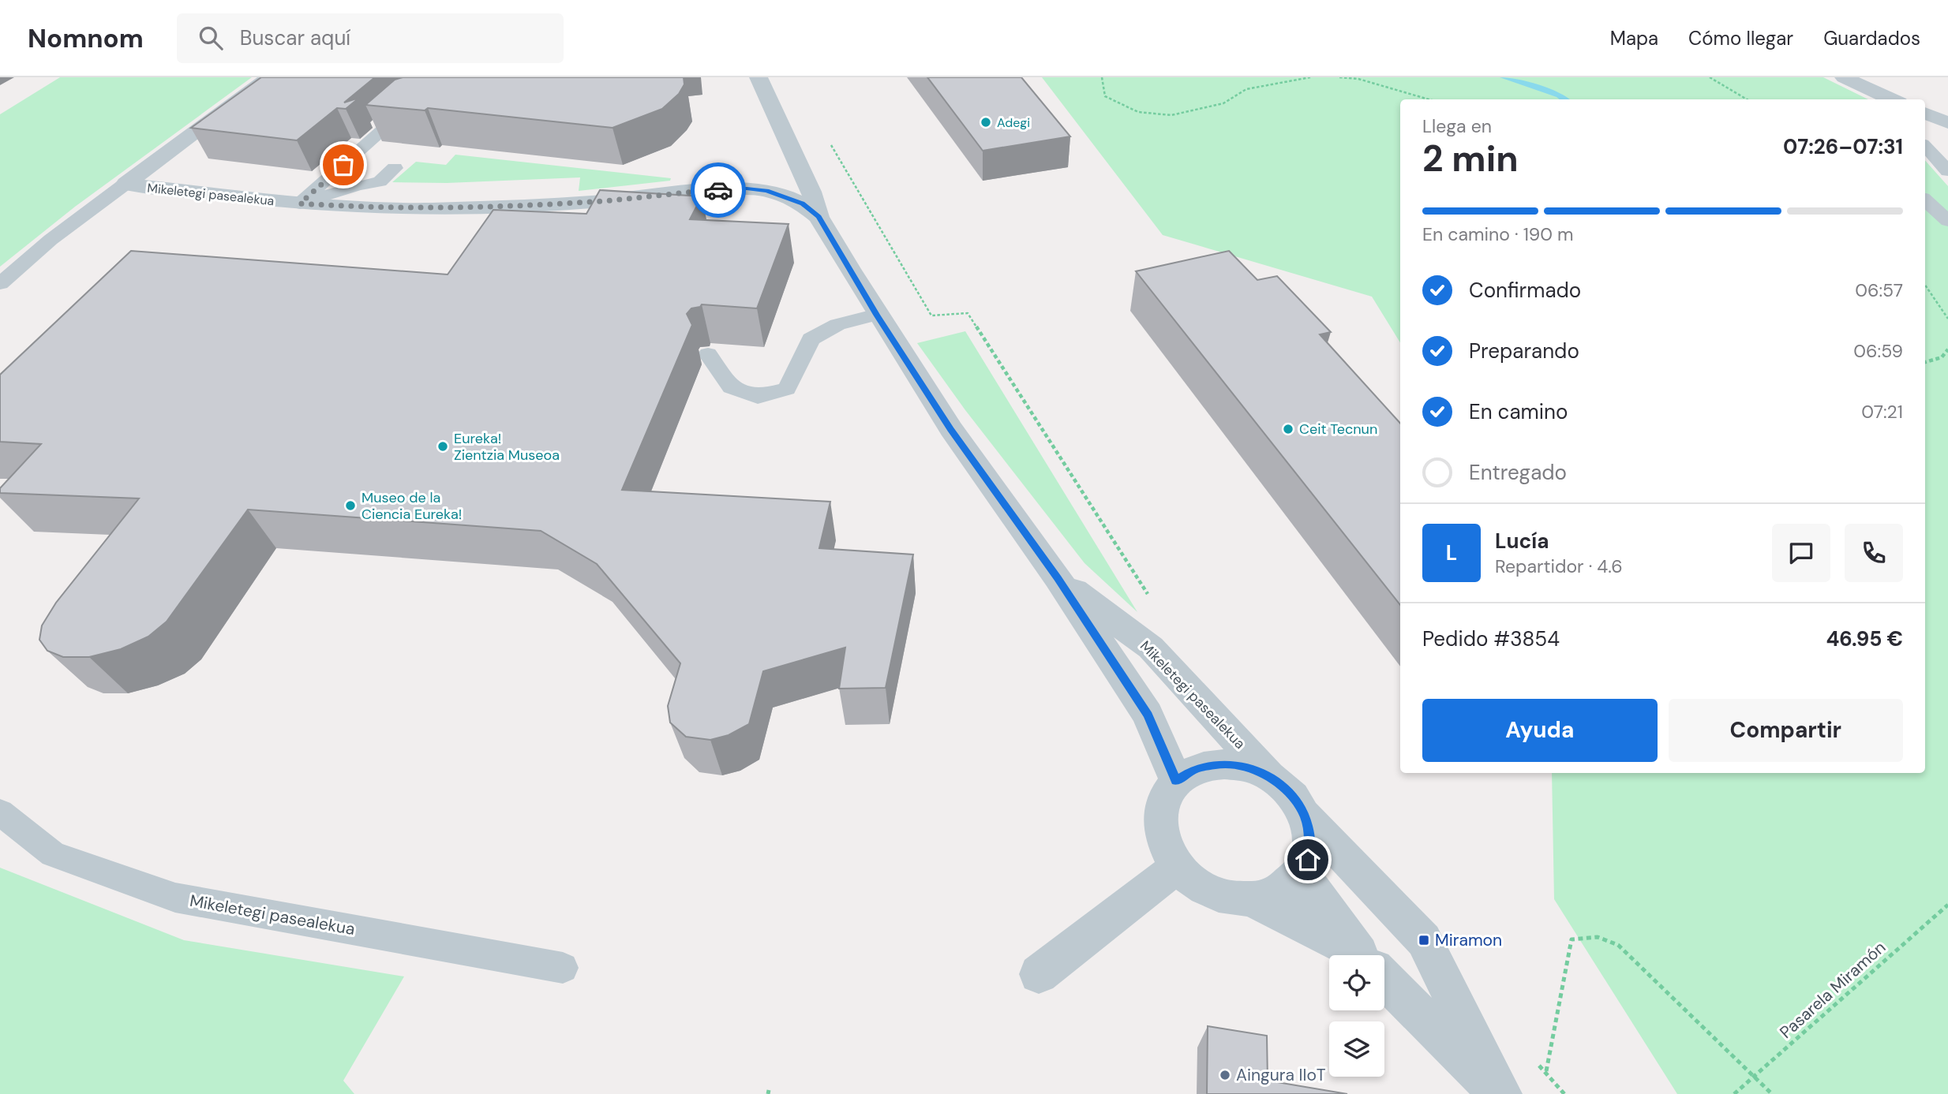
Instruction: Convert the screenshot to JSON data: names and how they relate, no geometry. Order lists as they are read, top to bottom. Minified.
{"streets":{"street":["Mikeletegi pasealekua"],"path":["Pasarela Miramón"]},"places":{"other":["Adegi","Ceit Tecnun","Eureka! Zientzia Museoa","Museo de la Ciencia Eureka!","Aingura IIoT"],"transit":["Miramon"]},"page":{"header":"Nomnom","search":"Buscar aquí","nav":["Mapa","Cómo llegar","Guardados"],"heading":["2 min","Llega en","07:26–07:31"],"panel":["Lucía","Repartidor · 4.6","Pedido #3854","46.95 €"],"bar":"En camino · 190 m","list":[["Confirmado","06:57"],["Preparando","06:59"],["En camino","07:21"],"Entregado"],"round":"L","buttons":["Ayuda","Compartir"]}}
